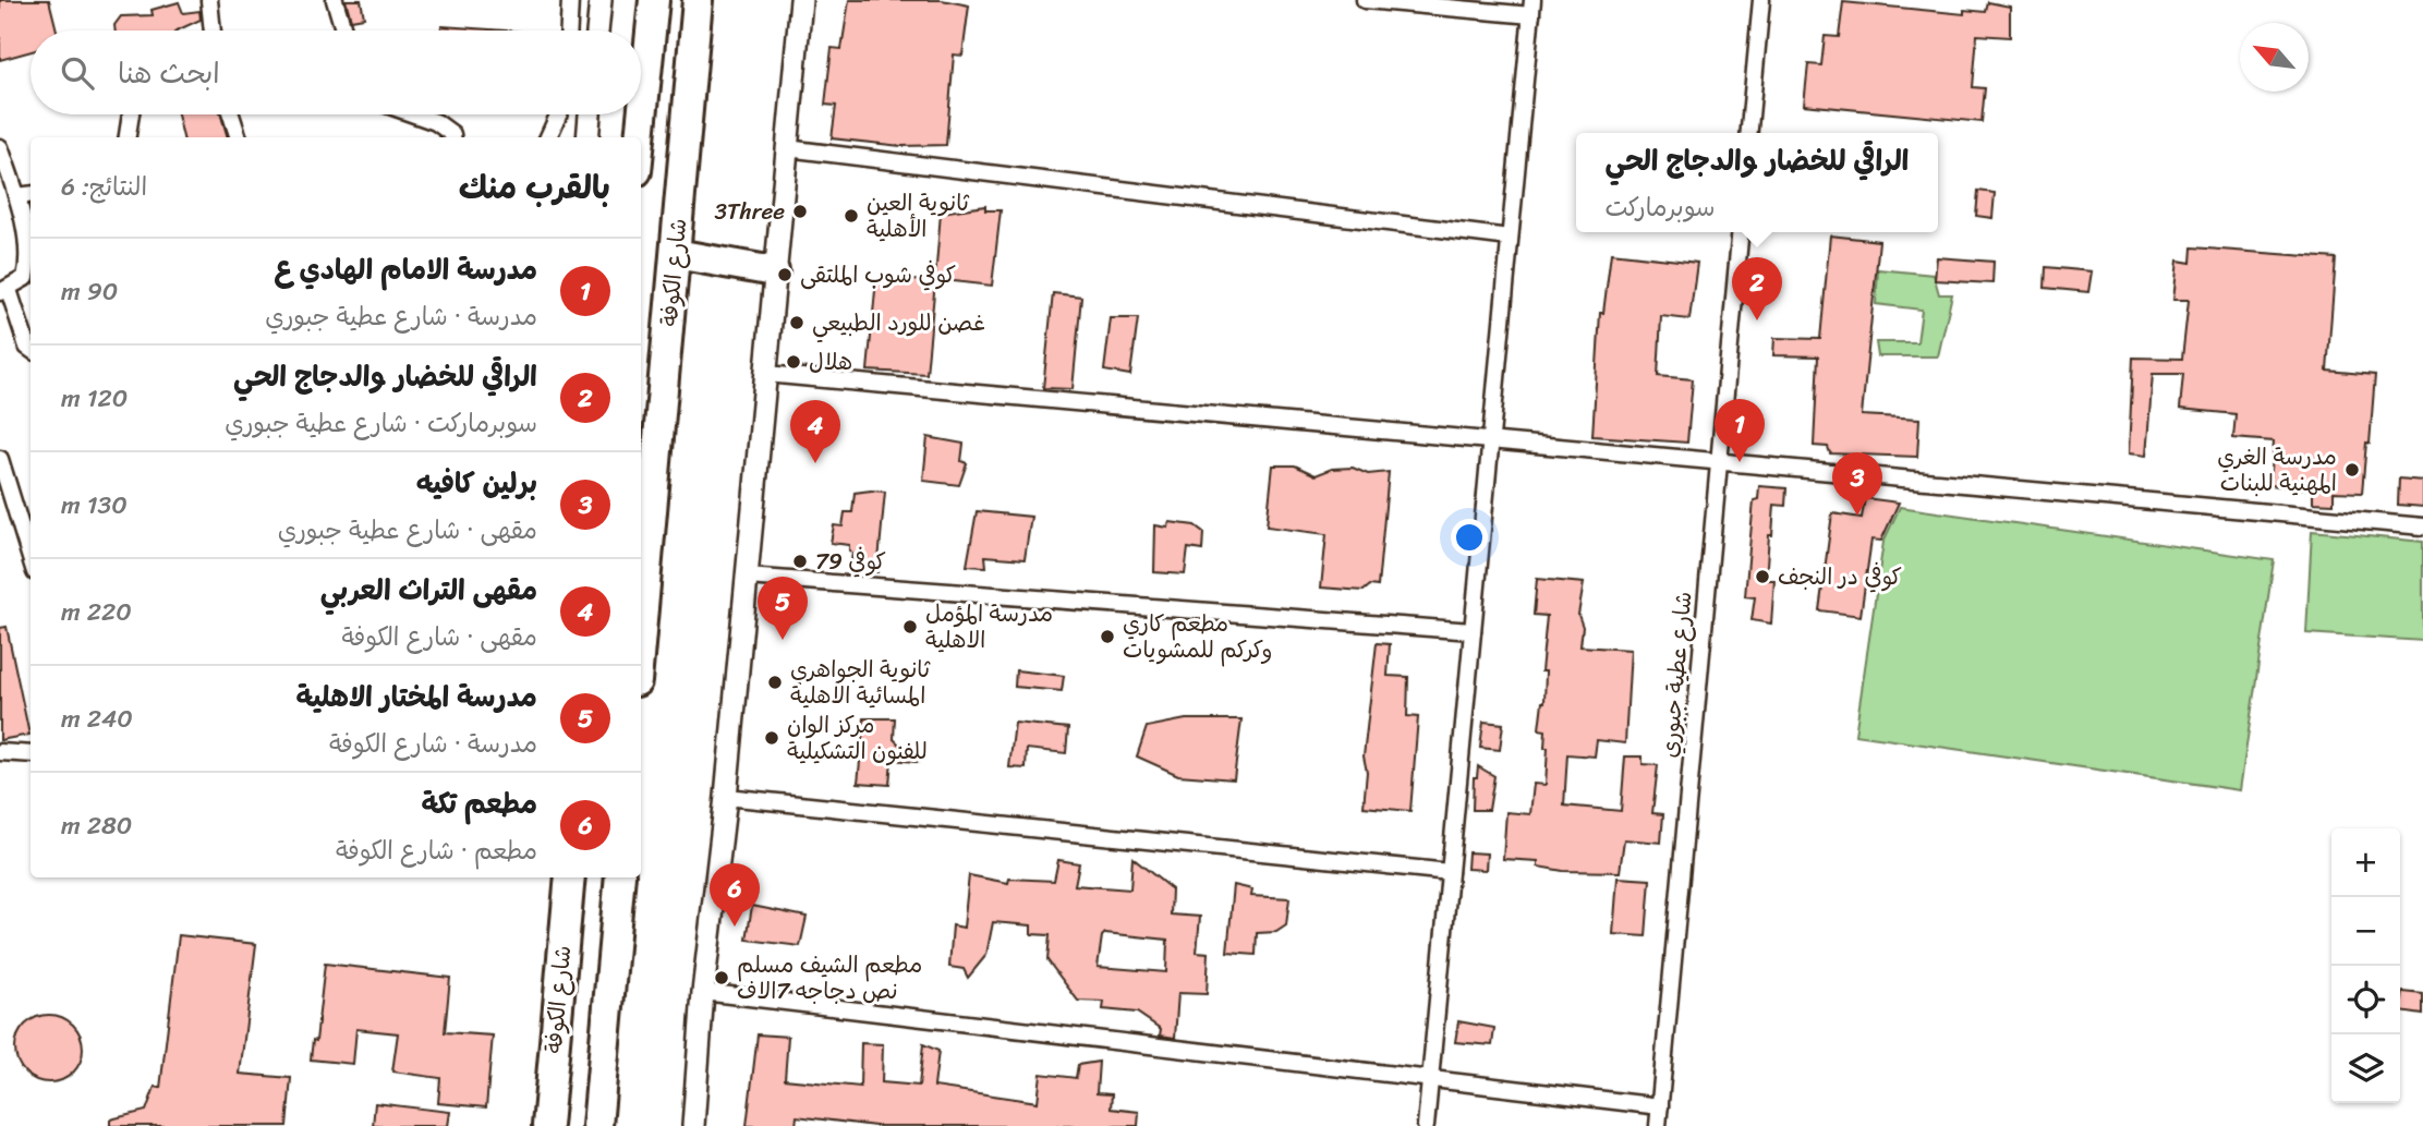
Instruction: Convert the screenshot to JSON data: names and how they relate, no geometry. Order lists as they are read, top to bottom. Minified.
{"streets":{"highway":["شارع الكوفة"],"street":["شارع عطية جبوري"]},"places":["3Three","ثانوية العين الأهلية","كوفي شوب الملتقى","غصن للورد الطبيعي","هلال","مدرسة الغري المهنية للبنات","كوفي 79","كوفي در النجف","مدرسة المؤمل الاهلية","مطعم كاري وكركم للمشويات","ثانوية الجواهري المسائية الاهلية","مركز الوان للفنون التشكيلية","مطعم الشيف مسلم نص دجاجه 7الاف"],"north":"top left","page":{"search":"ابحث هنا","popup":["الراقي للخضار والدجاج الحي","سوبرماركت"],"heading":["بالقرب منك","النتائج: 6"],"list":[{"mark":"1","name":"مدرسة الامام الهادي ع","note":"مدرسة · شارع عطية جبوري","value":"90 m"},{"mark":"2","name":"الراقي للخضار والدجاج الحي","note":"سوبرماركت · شارع عطية جبوري","value":"120 m"},{"mark":"3","name":"برلين كافيه","note":"مقهى · شارع عطية جبوري","value":"130 m"},{"mark":"4","name":"مقهى التراث العربي","note":"مقهى · شارع الكوفة","value":"220 m"},{"mark":"5","name":"مدرسة المختار الاهلية","note":"مدرسة · شارع الكوفة","value":"240 m"},{"mark":"6","name":"مطعم تكة","note":"مطعم · شارع الكوفة","value":"280 m"}],"pins":["2","1","4","3","5","6"],"map_buttons":["+","−"]}}
